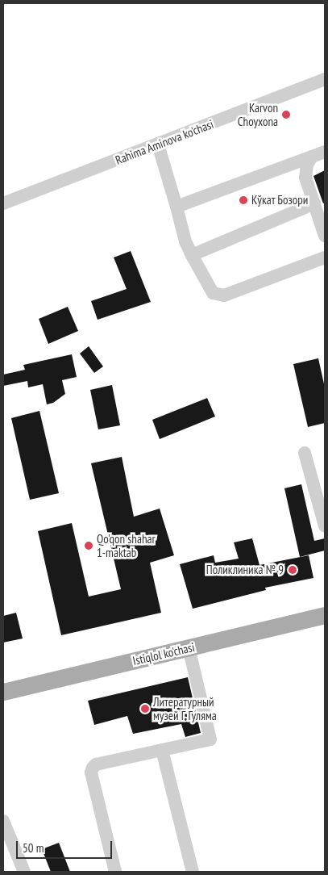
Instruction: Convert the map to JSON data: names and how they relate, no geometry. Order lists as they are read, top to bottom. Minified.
{"streets":{"main road":["Istiqlol ko'chasi"],"street":["Rahima Aminova ko'chasi"]},"places":["Karvon Choyxona","Кўкат Бозори","Qo'qon shahar 1-maktab","Поликлиника № 9","Литературный музей Г. Гуляма"],"scale_bar":"50 m"}
